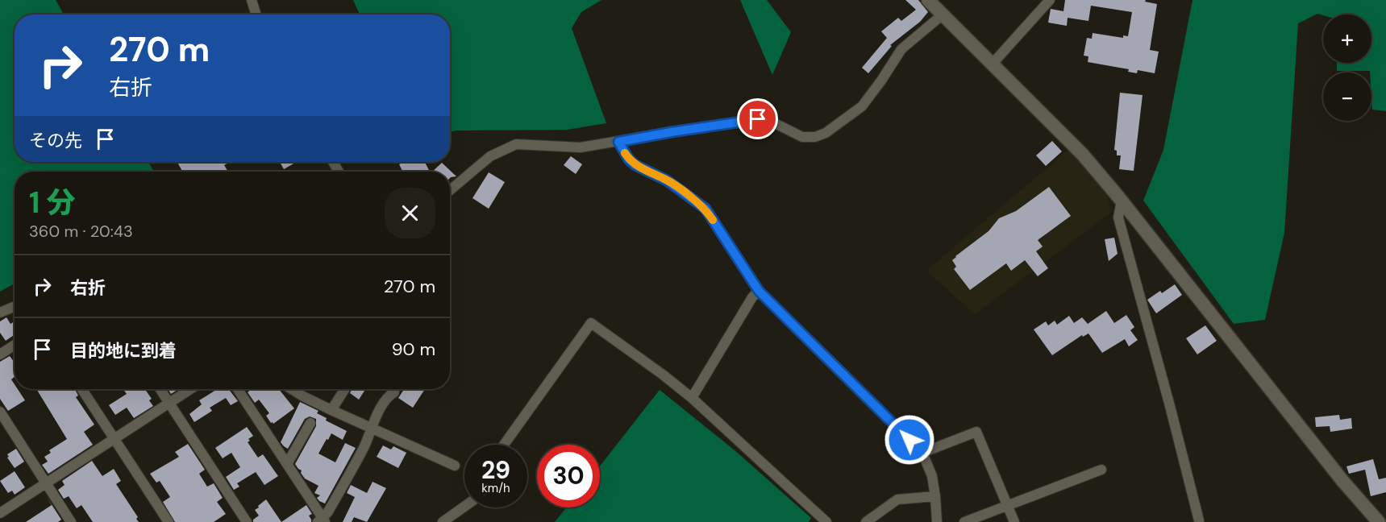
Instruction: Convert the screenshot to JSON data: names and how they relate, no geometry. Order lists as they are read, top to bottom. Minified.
{"page":{"map_buttons":["+","−"],"turn":["270 m","右折"],"then":"その先","heading":["1 分","360 m · 20:43"],"list":[{"name":"右折","value":"270 m"},{"name":"目的地に到着","value":"90 m"}],"speed":"29 km/h","limit":"30"}}
